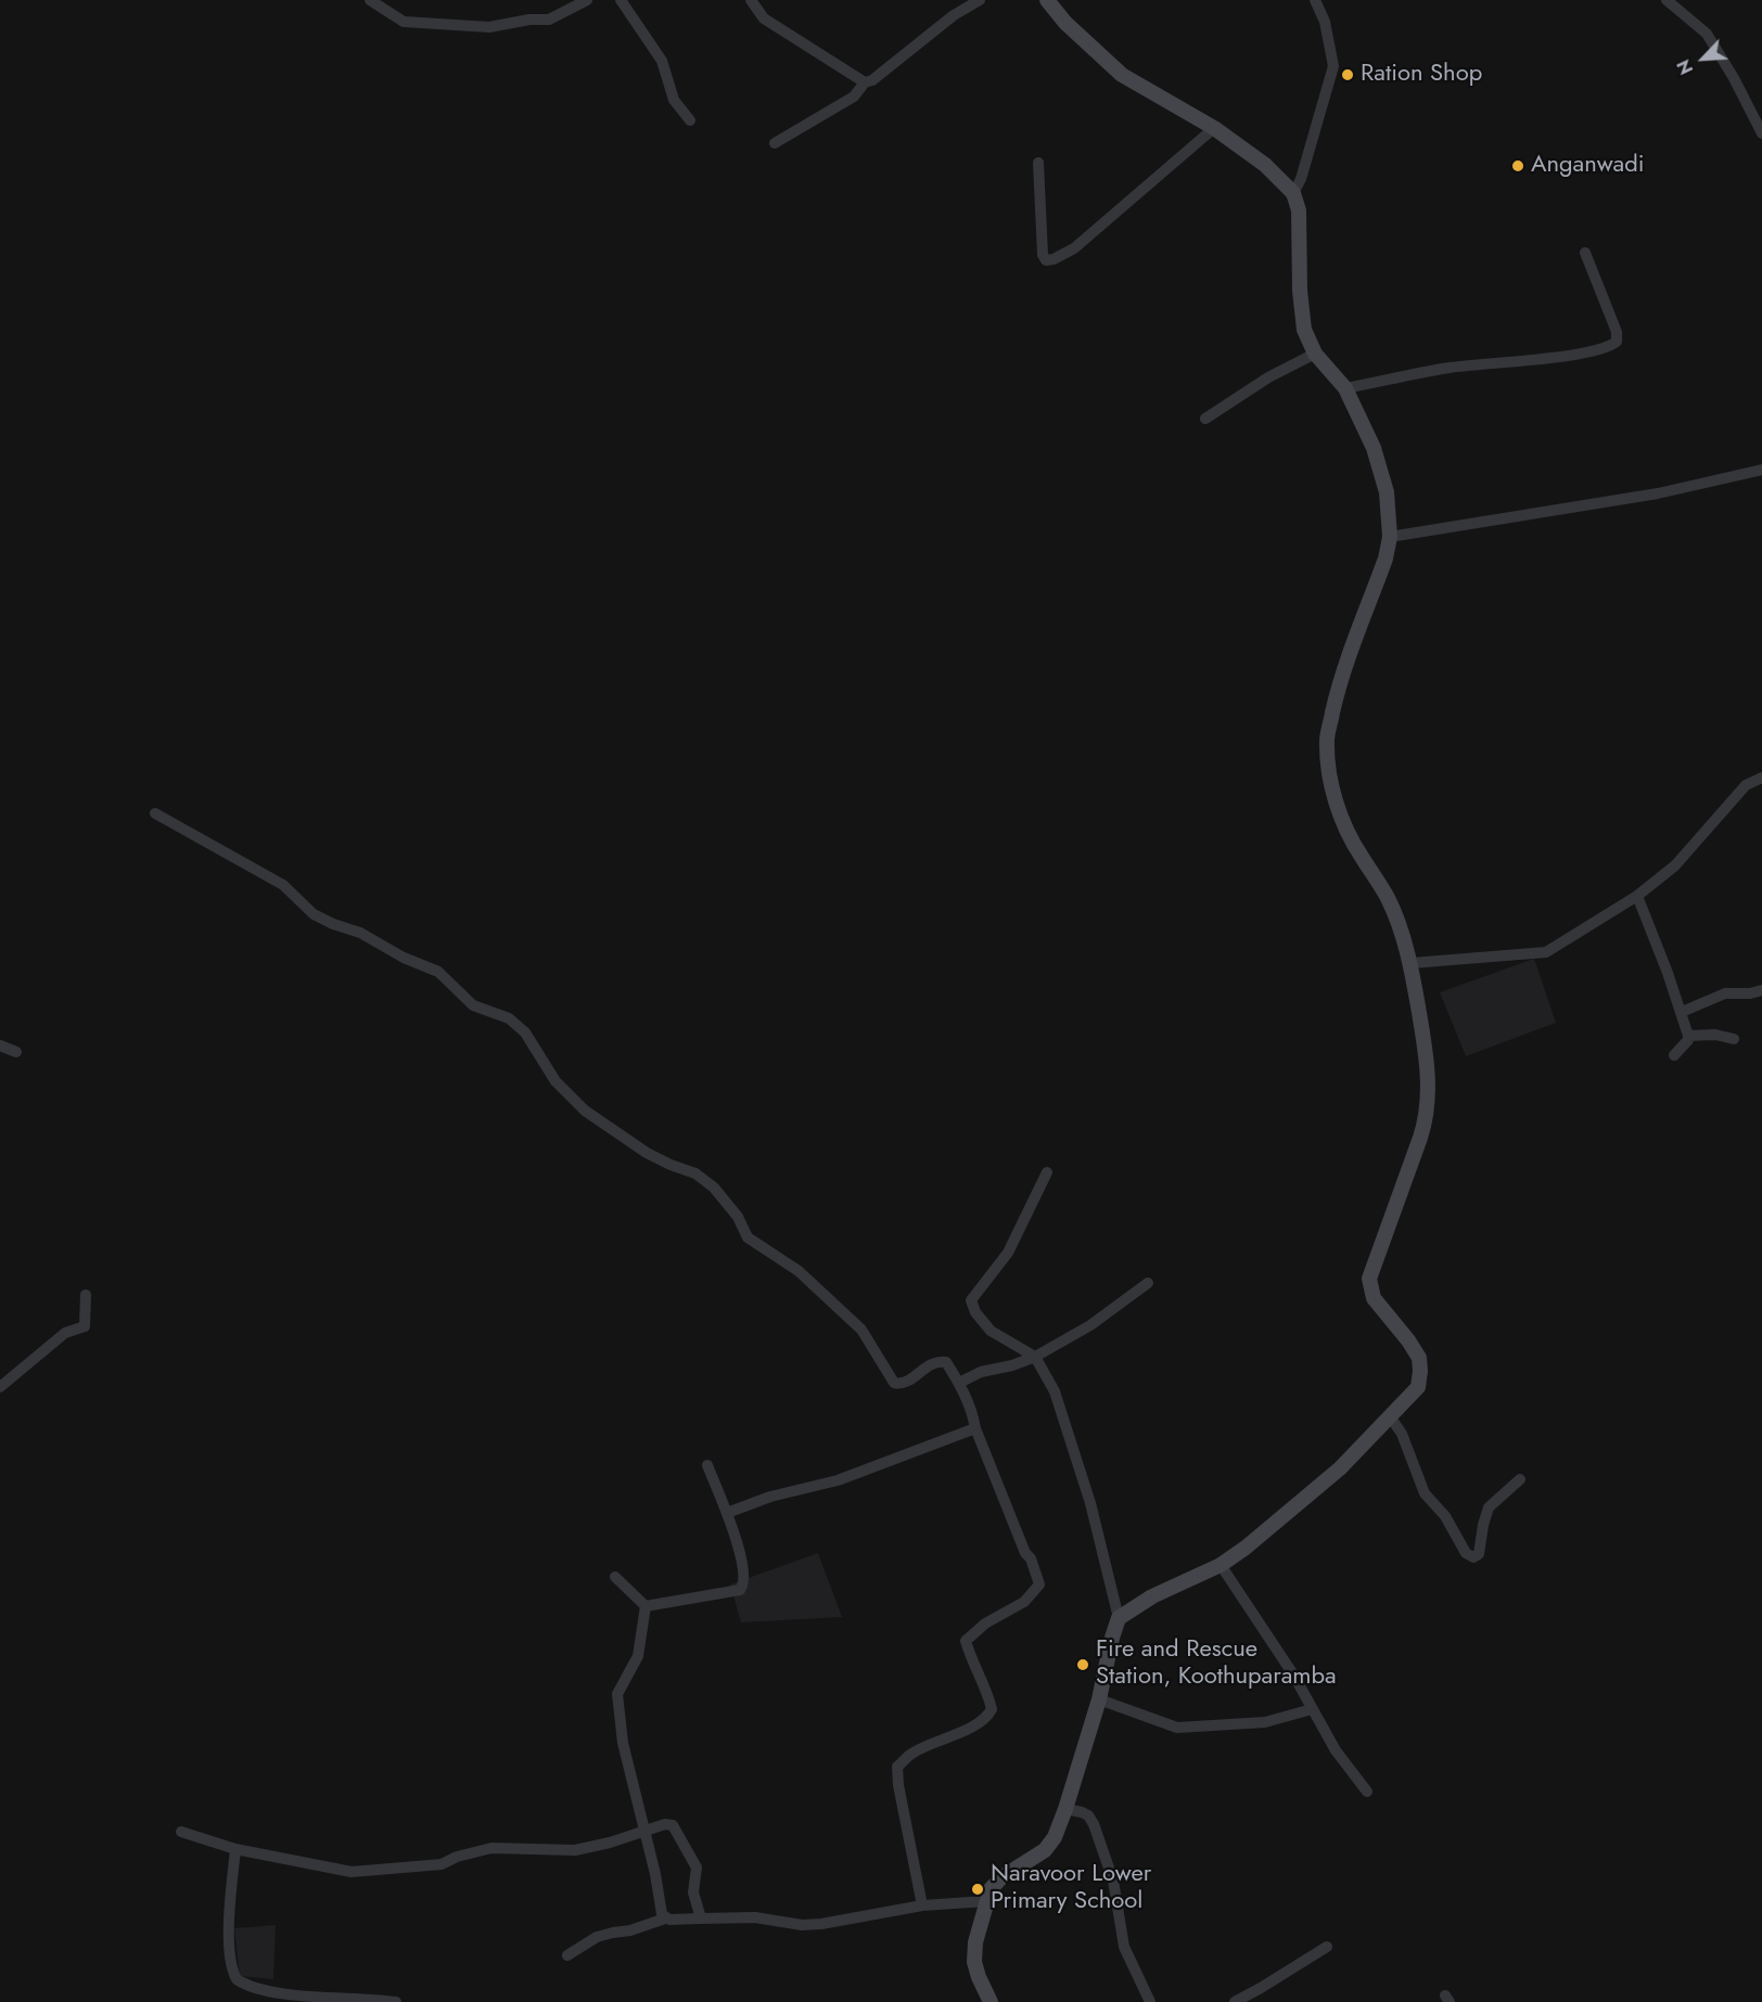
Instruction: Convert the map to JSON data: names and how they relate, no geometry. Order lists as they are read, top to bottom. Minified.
{"places":["Ration Shop","Anganwadi","Fire and Rescue Station, Koothuparamba","Naravoor Lower Primary School"],"north":"bottom left"}
